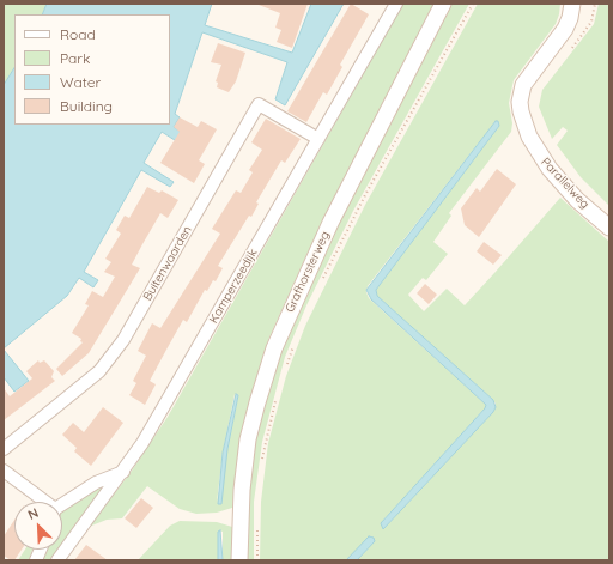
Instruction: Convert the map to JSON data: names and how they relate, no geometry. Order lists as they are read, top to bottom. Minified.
{"streets":{"main road":["Parallelweg","Grafhorsterweg"],"street":["Buitenwaarden","Kamperzeedijk"]},"crossings":[["Buitenwaarden","Kamperzeedijk"]],"legend":["Road","Park","Water","Building"],"north":"top left"}
